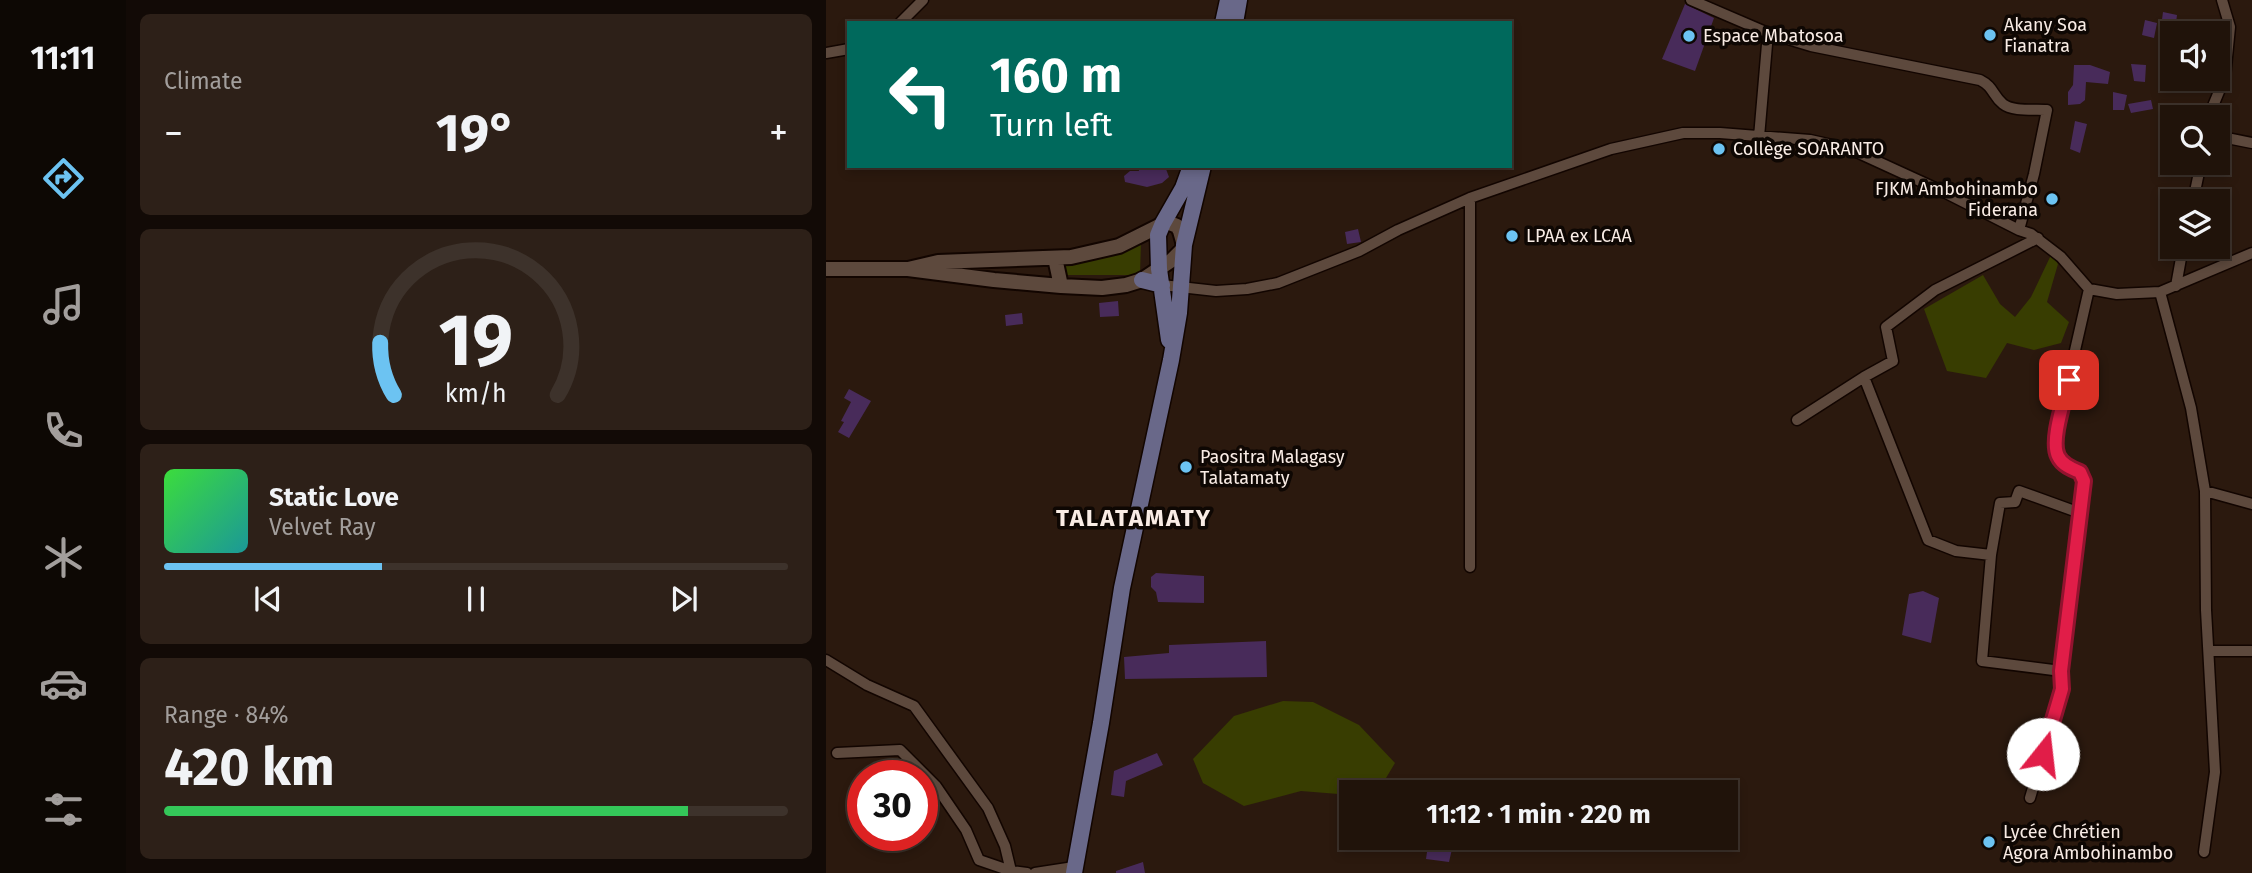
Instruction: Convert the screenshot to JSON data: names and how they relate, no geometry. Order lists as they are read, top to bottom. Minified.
{"districts":["TALATAMATY"],"places":["Akany Soa Fianatra","Espace Mbatosoa","Collège SOARANTO","FJKM Ambohinambo Fiderana","LPAA ex LCAA","Paositra Malagasy Talatamaty","Lycée Chrétien Agora Ambohinambo"],"page":{"tabs":"11:11","tile":["Climate",["Range · 84%","420 km"]],"turn":["160 m","Turn left"],"heat":["−","19°","+"],"song":["Static Love","Velvet Ray"],"limit":"30","trip":"11:12 · 1 min · 220 m","gauge":["19","km/h"]}}
